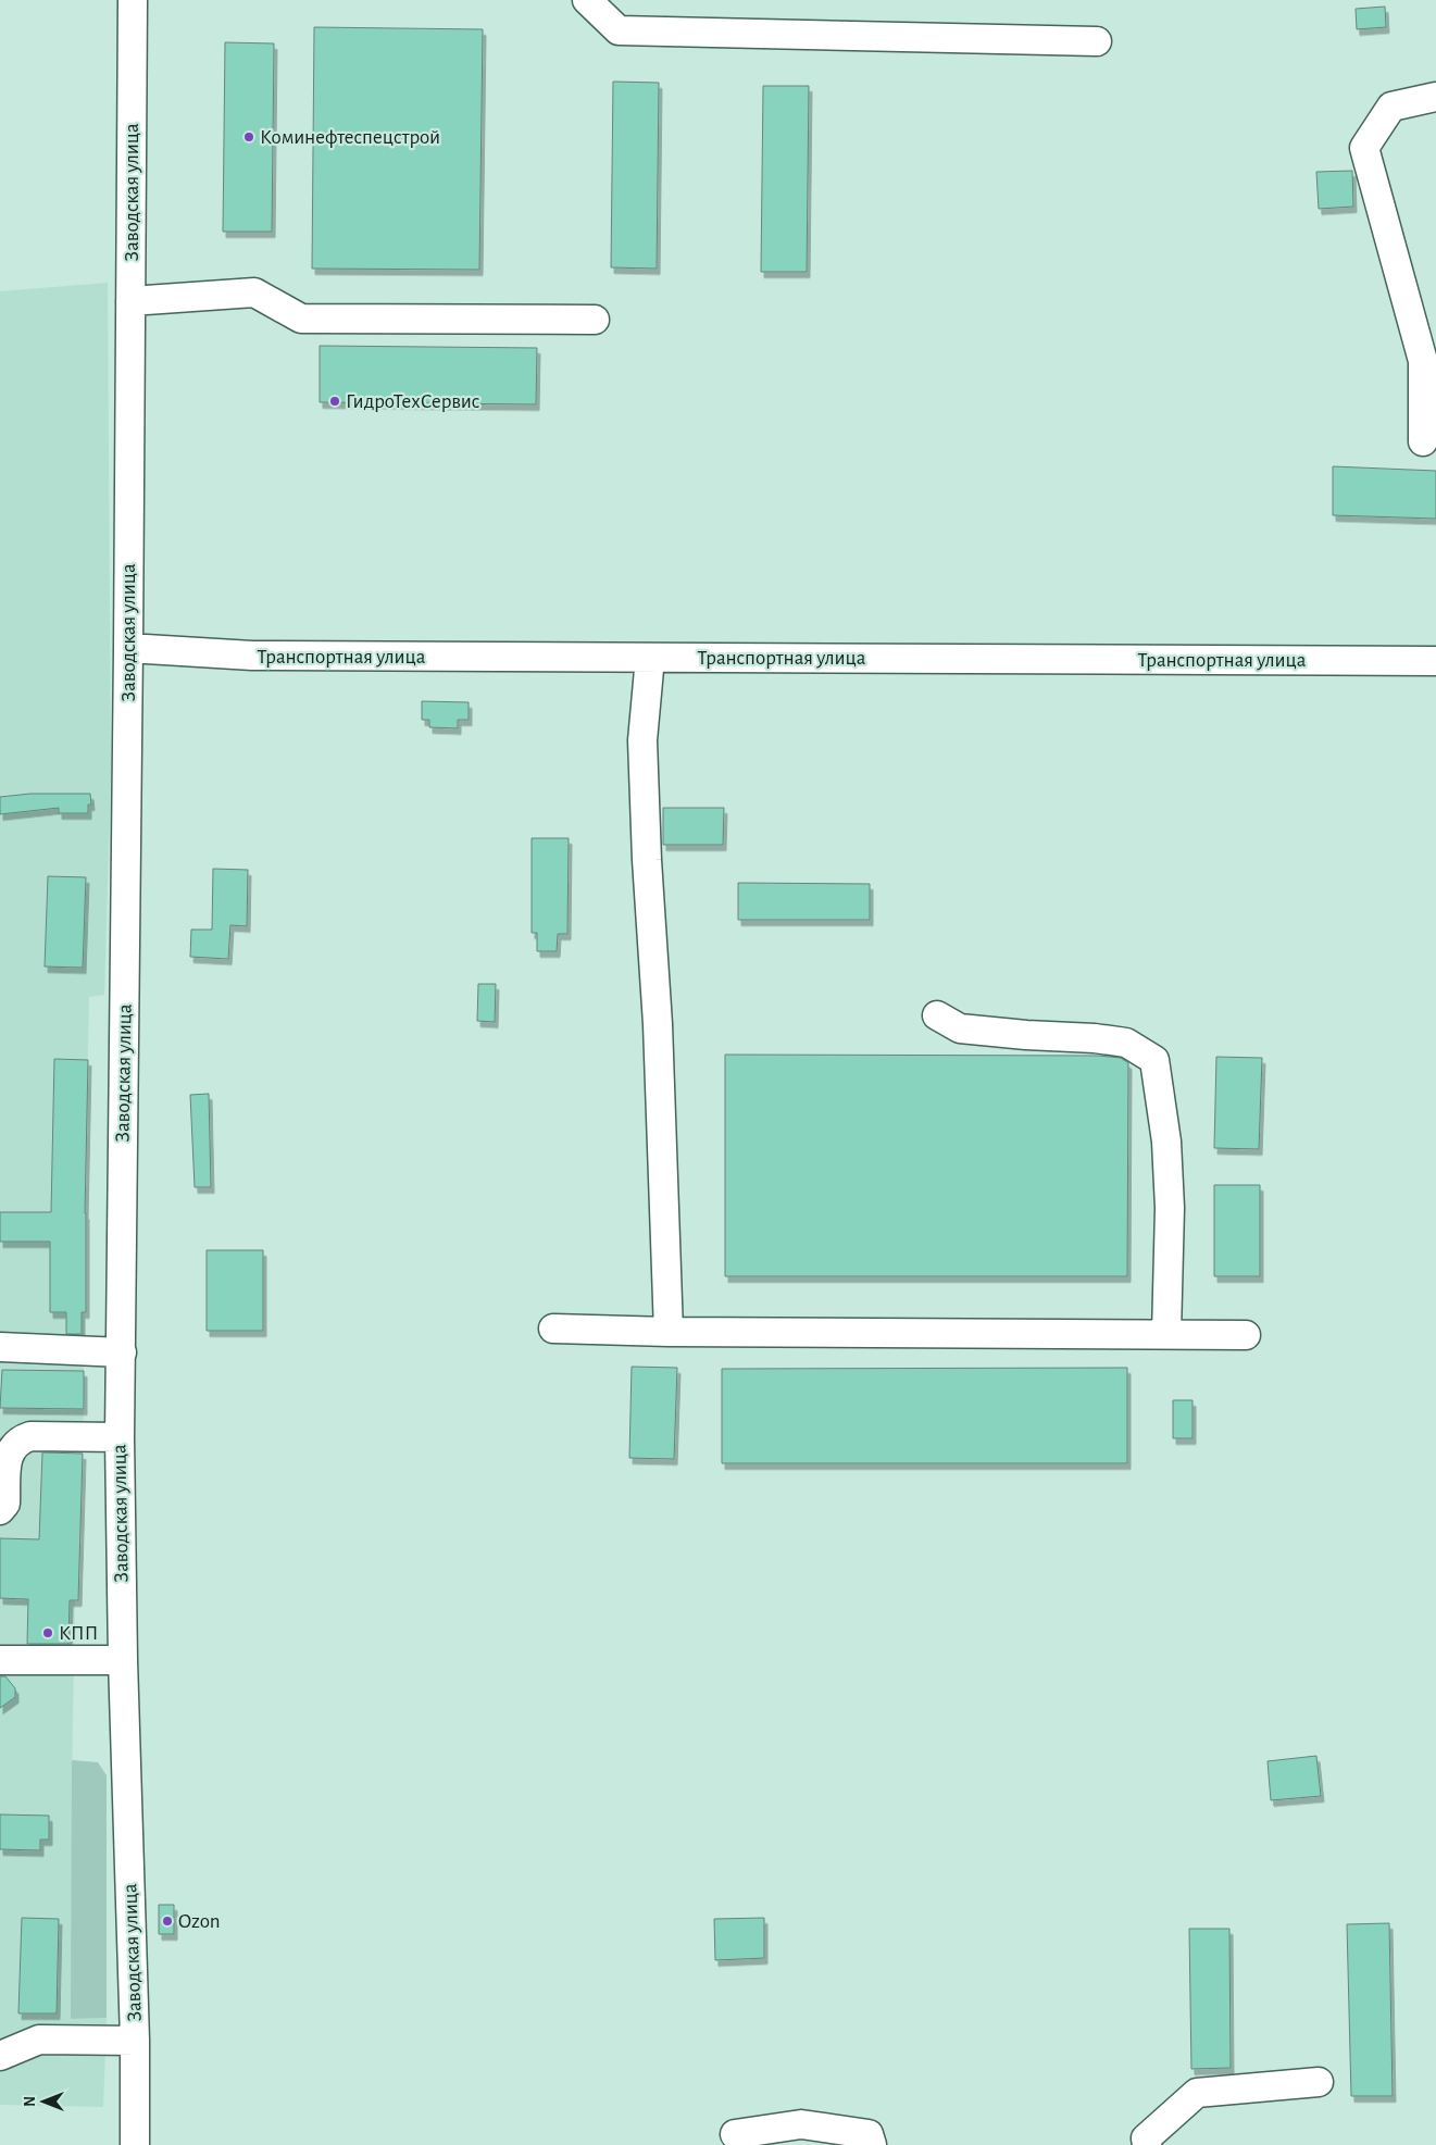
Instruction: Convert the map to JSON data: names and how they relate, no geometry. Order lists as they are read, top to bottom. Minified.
{"streets":{"street":["Заводская улица","Транспортная улица"]},"crossings":[["Заводская улица","Транспортная улица"]],"places":["Коминефтеспецстрой","ГидроТехСервис","КПП","Ozon"],"north":"left"}
